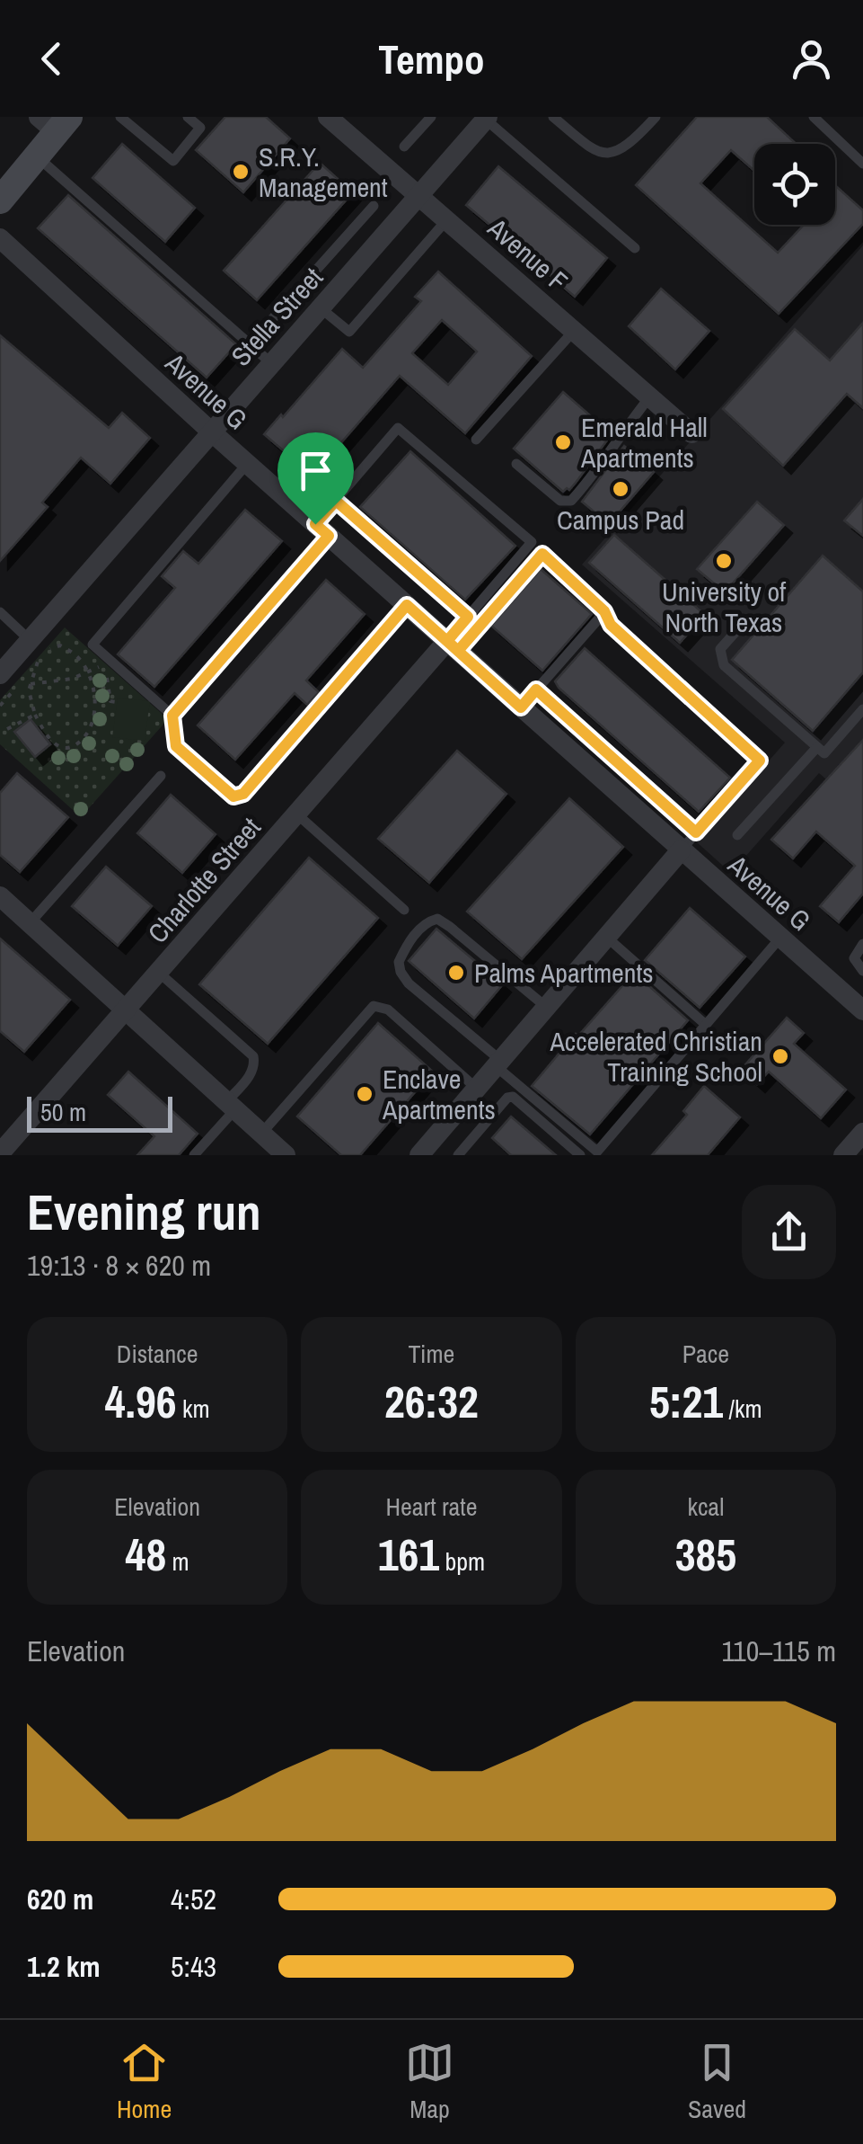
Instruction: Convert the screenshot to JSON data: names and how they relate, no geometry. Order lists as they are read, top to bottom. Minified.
{"streets":{"street":["Avenue F","Stella Street","Avenue G","Charlotte Street"]},"crossings":[["Avenue F","Stella Street"],["Stella Street","Avenue G"],["Avenue G","Charlotte Street"]],"places":["S.R.Y. Management","Emerald Hall Apartments","Campus Pad","University of North Texas","Palms Apartments","Accelerated Christian Training School","Enclave Apartments"],"scale_bar":"50 m","page":{"header":"Tempo","scale":"50 m","heading":["Evening run","19:13 · 8 × 620 m"],"stats":[["Distance","4.96 km"],["Time","26:32"],["Pace","5:21 /km"],["Elevation","48 m"],["Heart rate","161 bpm"],["kcal","385"]],"chart":["Elevation","110–115 m"],"list":[{"name":"620 m","note":"4:52"},{"name":"1.2 km","note":"5:43"}],"tabs":["Home","Map","Saved"]}}
